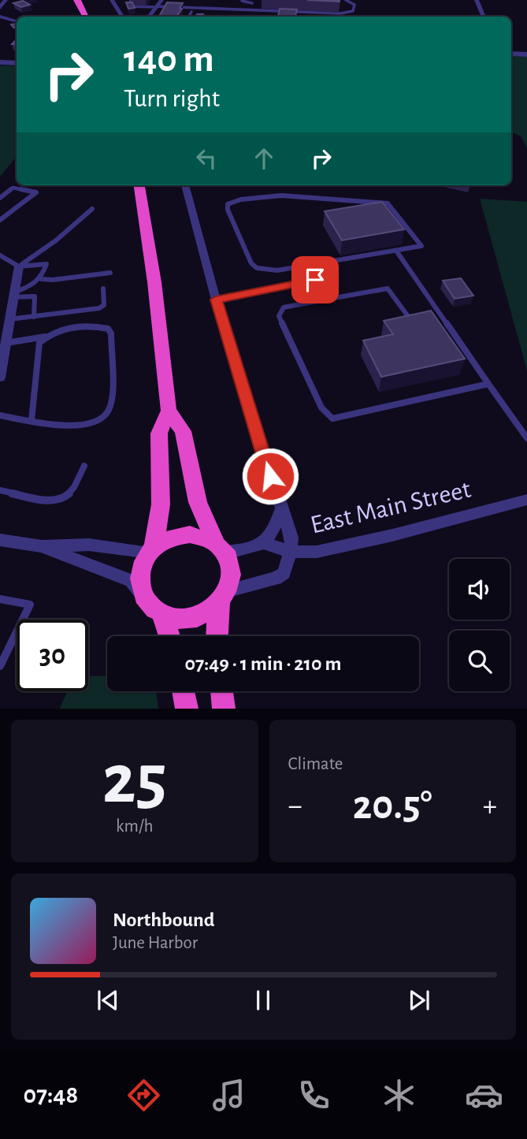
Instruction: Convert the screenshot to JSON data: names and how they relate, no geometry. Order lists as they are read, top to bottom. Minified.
{"streets":{"street":["East Main Street"]},"page":{"turn":["140 m","Turn right"],"limit":"30","trip":"07:49 · 1 min · 210 m","tile":[["25","km/h"],"Climate"],"heat":["−","20.5°","+"],"song":["Northbound","June Harbor"],"tabs":"07:48"}}
